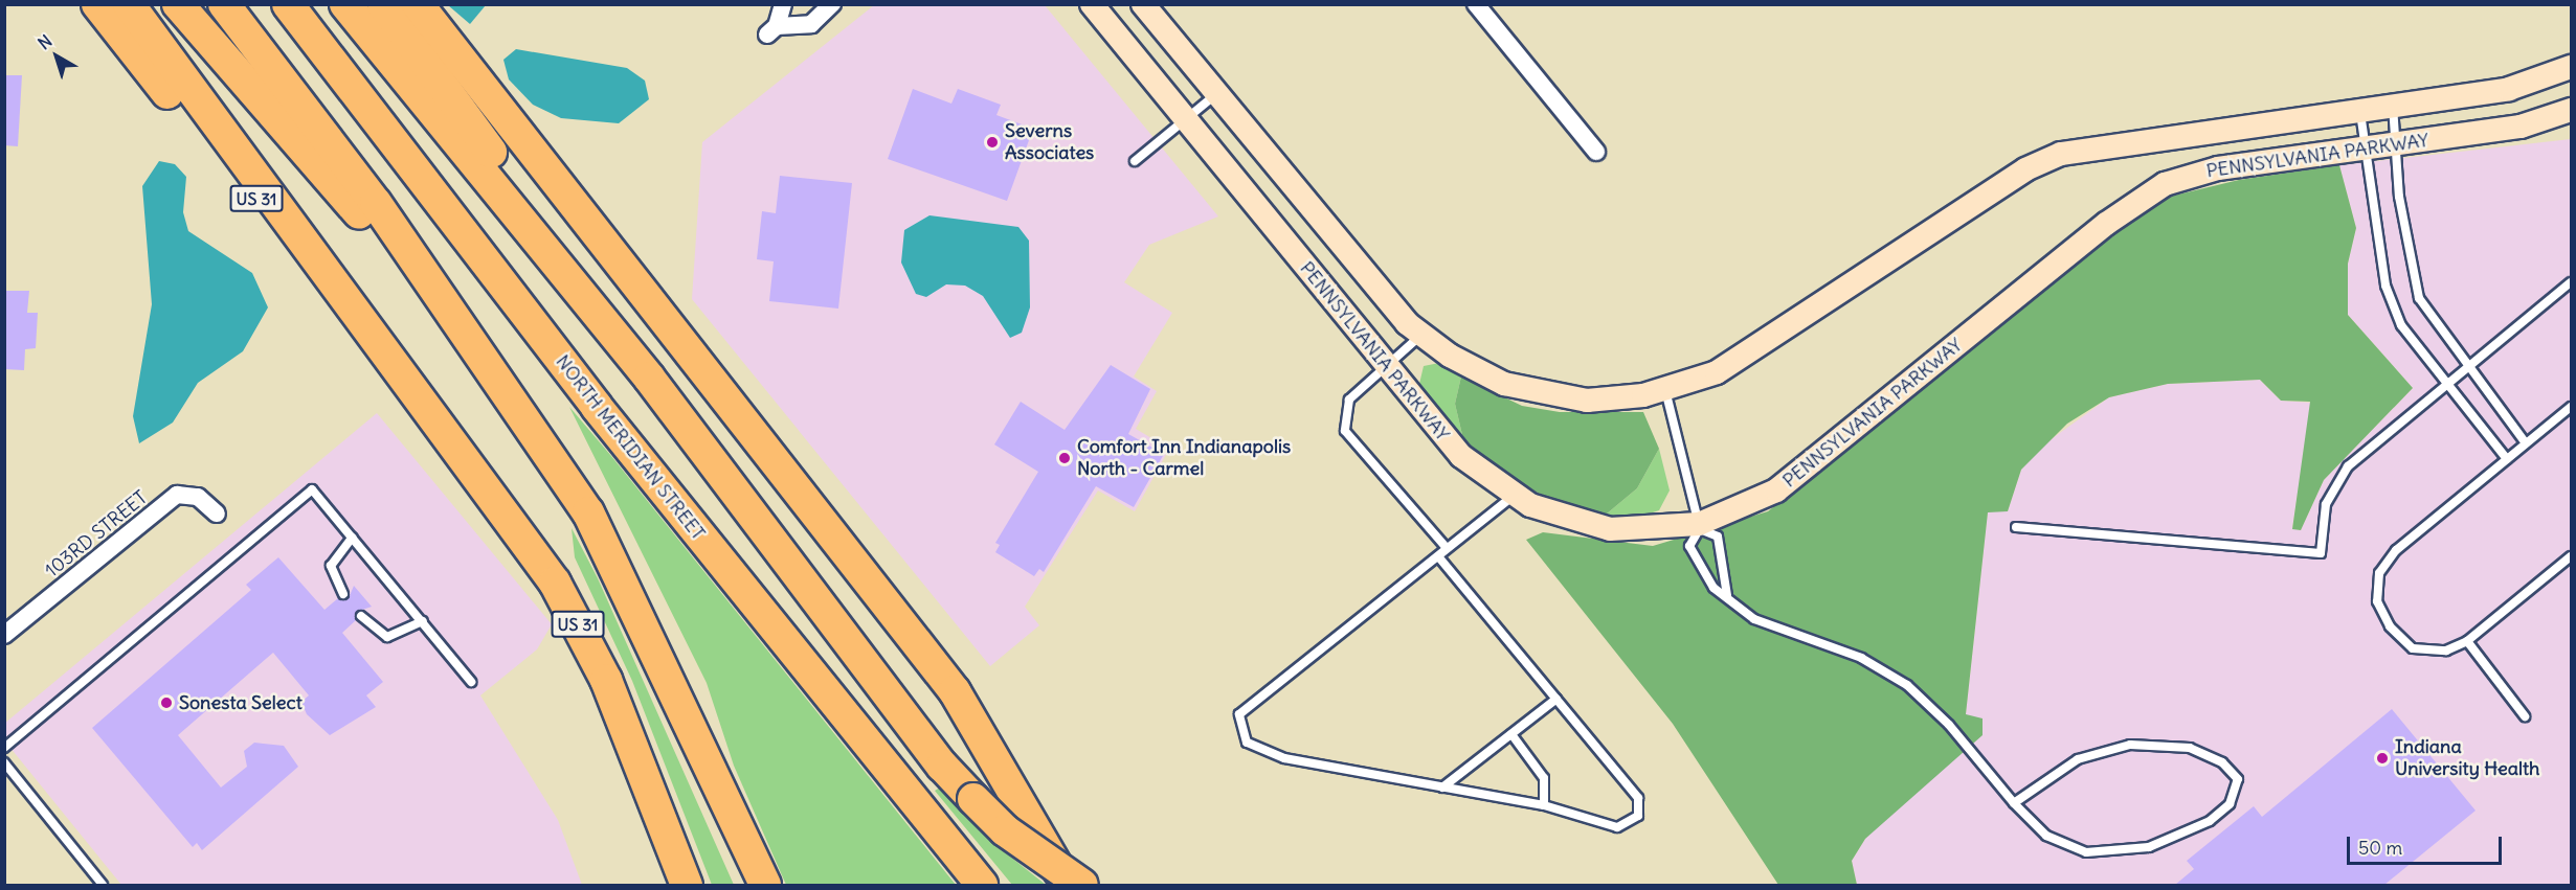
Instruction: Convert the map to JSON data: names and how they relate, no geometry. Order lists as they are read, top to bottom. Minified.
{"streets":{"highway":["US 31","NORTH MERIDIAN STREET"],"main road":["PENNSYLVANIA PARKWAY"],"street":["103RD STREET"]},"places":["Severns Associates","Comfort Inn Indianapolis North - Carmel","Sonesta Select","Indiana University Health"],"scale_bar":"50 m","north":"top left"}
